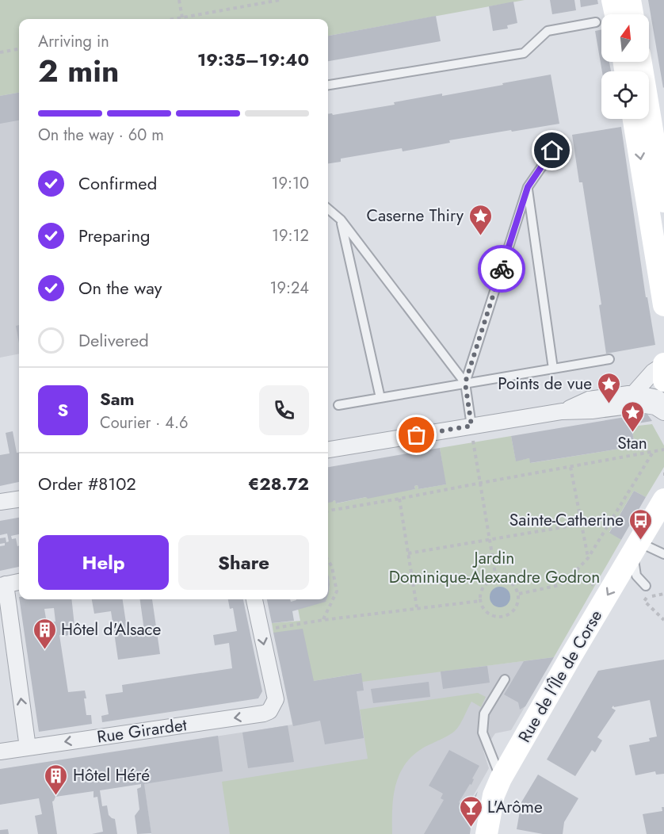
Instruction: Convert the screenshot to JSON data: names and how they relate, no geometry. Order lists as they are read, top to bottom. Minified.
{"streets":{"main road":["Rue de l'Île de Corse"],"street":["Rue Girardet"]},"one_way":["Rue de l'Île de Corse"],"parks":["Jardin Dominique-Alexandre Godron"],"places":{"place":["Caserne Thiry","Points de vue","Stan"],"bus stop":["Sainte-Catherine"],"building":["Hôtel d'Alsace","Hôtel Héré"],"bar":["L'Arôme"]},"north":"top","page":{"heading":["2 min","Arriving in","19:35–19:40"],"panel":["Sam","Courier · 4.6","Order #8102","€28.72"],"bar":"On the way · 60 m","list":[["Confirmed","19:10"],["Preparing","19:12"],["On the way","19:24"],"Delivered"],"round":"S","buttons":["Help","Share"]}}
